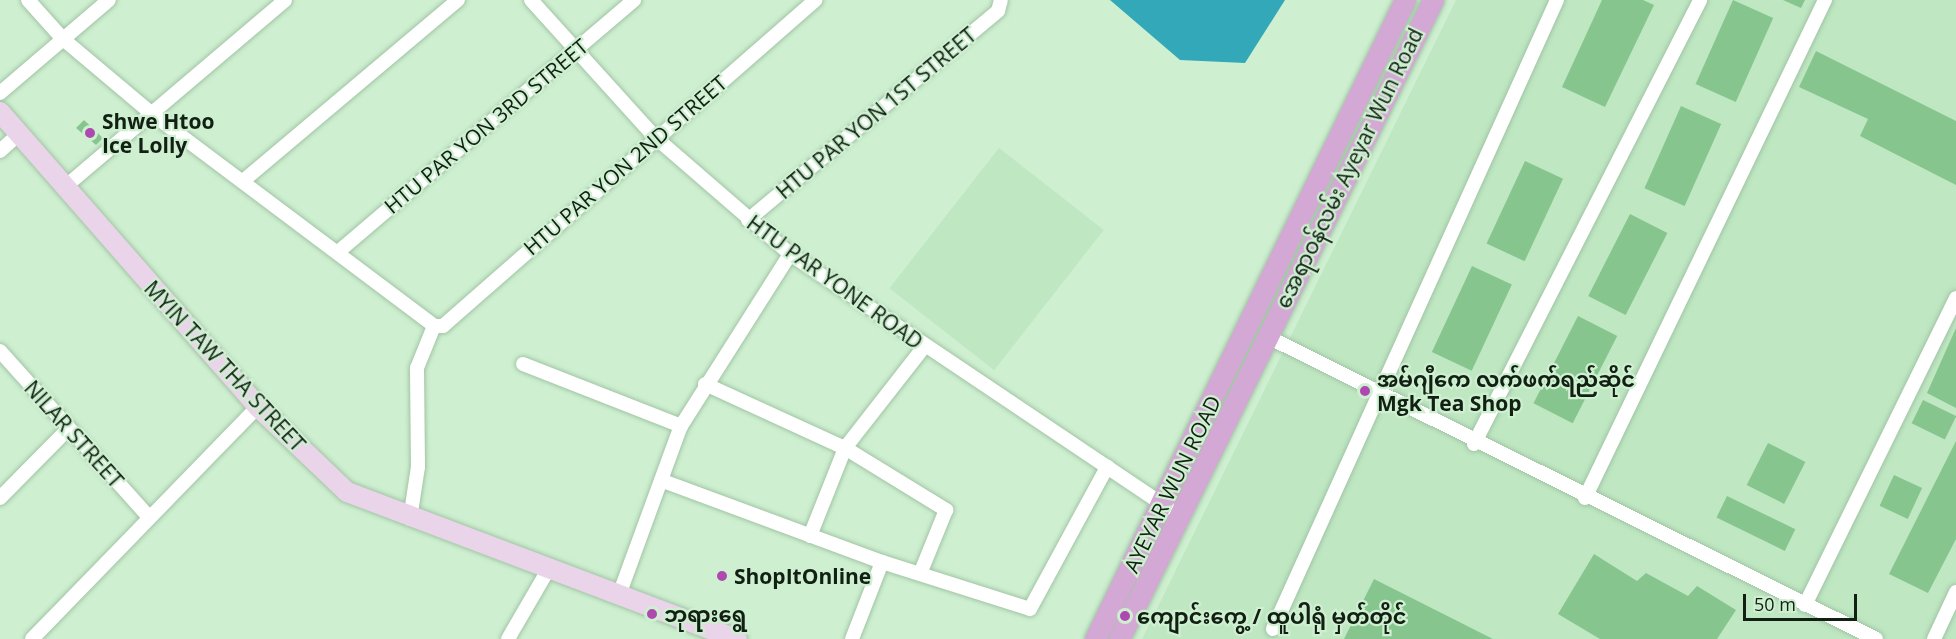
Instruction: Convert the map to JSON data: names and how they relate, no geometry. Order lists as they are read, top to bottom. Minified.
{"streets":{"main road":["အေရာဝန်လမ်း Ayeyar Wun Road","MYIN TAW THA STREET","AYEYAR WUN ROAD"],"street":["HTU PAR YON 1ST STREET","HTU PAR YON 3RD STREET","HTU PAR YON 2ND STREET","HTU PAR YONE ROAD","NILAR STREET"]},"crossings":[["HTU PAR YON 1ST STREET","HTU PAR YONE ROAD"],["HTU PAR YON 3RD STREET","HTU PAR YONE ROAD"],["HTU PAR YON 2ND STREET","HTU PAR YONE ROAD"],["အေရာဝန်လမ်း Ayeyar Wun Road","AYEYAR WUN ROAD"],["HTU PAR YONE ROAD","AYEYAR WUN ROAD"]],"places":["Shwe Htoo Ice Lolly","အမ်ဂျီကေ လက်ဖက်ရည်ဆိုင် Mgk Tea Shop","ShopItOnline","ဘုရားရွေ","ကျောင်းကွေ့ / ထူပါရုံ မှတ်တိုင်"],"scale_bar":"50 m"}
